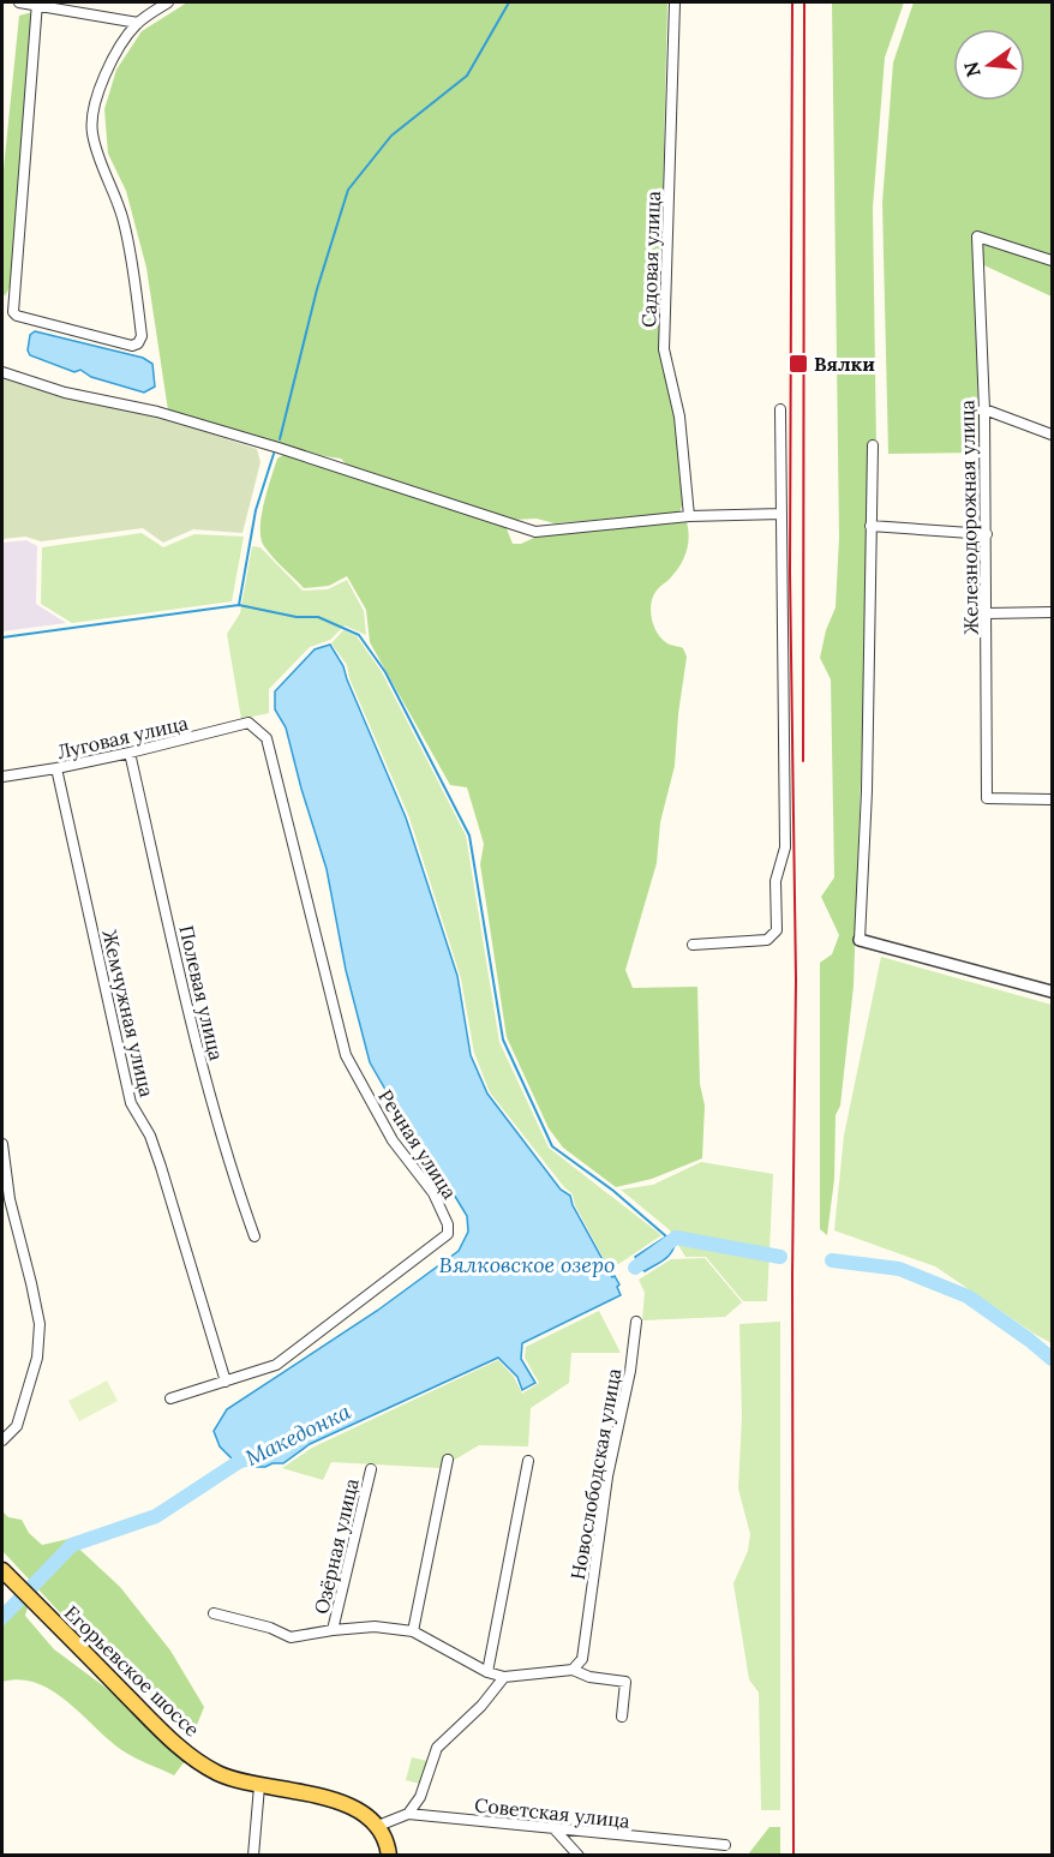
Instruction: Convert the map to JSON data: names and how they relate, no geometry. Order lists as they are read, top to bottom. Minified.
{"streets":{"main road":["Егорьевское шоссе"],"street":["Садовая улица","Железнодорожная улица","Луговая улица","Полевая улица","Жемчужная улица","Речная улица","Новослободская улица","Озёрная улица","Советская улица"]},"crossings":[["Луговая улица","Полевая улица"],["Луговая улица","Жемчужная улица"],["Луговая улица","Речная улица"],["Жемчужная улица","Речная улица"],["Егорьевское шоссе","Советская улица"]],"water":["Вялковское озеро","Македонка"],"places":{"transit":["Вялки"]},"north":"left"}
